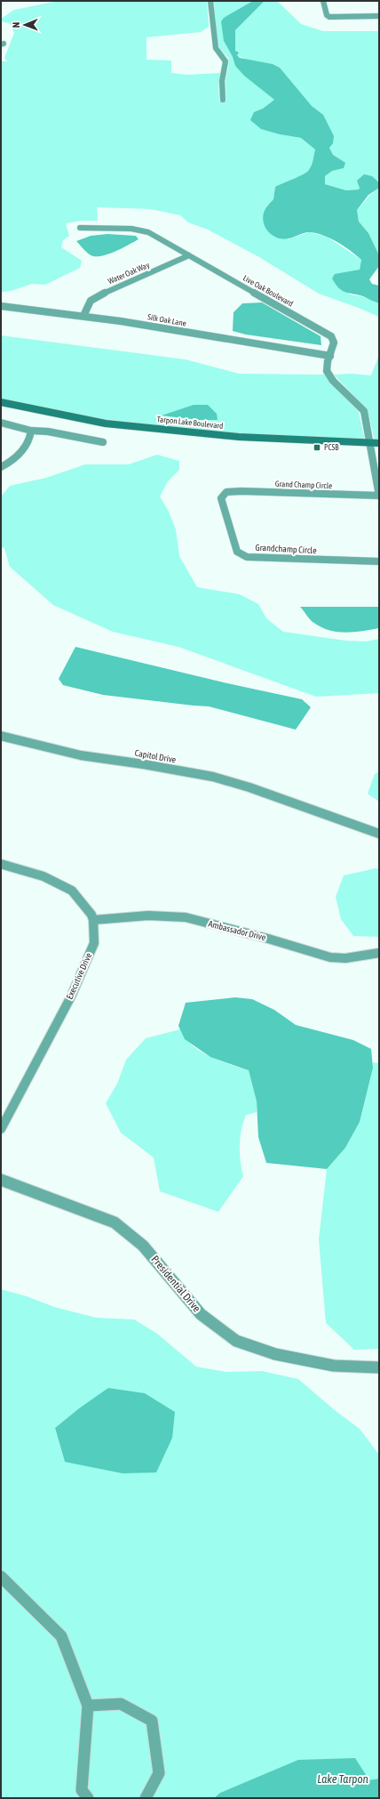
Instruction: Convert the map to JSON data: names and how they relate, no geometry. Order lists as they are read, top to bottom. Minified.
{"streets":{"street":["Water Oak Way","Live Oak Boulevard","Silk Oak Lane","Tarpon Lake Boulevard","Grand Champ Circle","Grandchamp Circle","Capitol Drive","Ambassador Drive","Executive Drive","Presidential Drive"]},"crossings":[["Water Oak Way","Live Oak Boulevard"],["Water Oak Way","Silk Oak Lane"],["Live Oak Boulevard","Silk Oak Lane"],["Live Oak Boulevard","Tarpon Lake Boulevard"],["Grand Champ Circle","Grandchamp Circle"],["Ambassador Drive","Executive Drive"]],"water":["Lake Tarpon"],"places":{"transit":["PCSB"]},"north":"left"}
